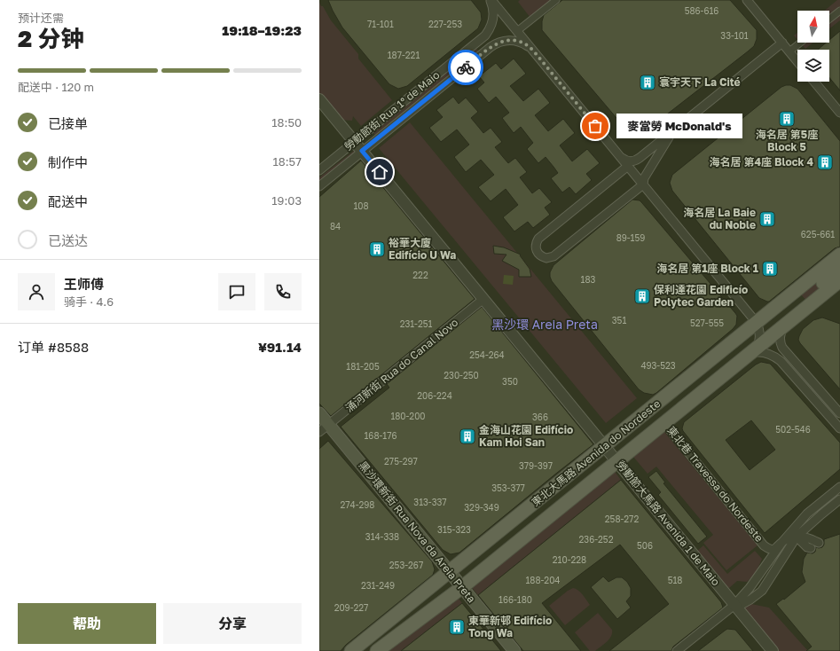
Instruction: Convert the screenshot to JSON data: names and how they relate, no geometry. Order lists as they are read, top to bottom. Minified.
{"streets":{"main road":["東北大馬路 Avenida do Nordeste","黑沙環新街 Rua Nova da Areia Preta"],"street":["勞動節街 Rua 1º de Maio","涌河新街 Rua do Canal Novo","東北巷 Travessa do Nordeste","勞動節大馬路 Avenida 1 de Maio"]},"crossings":[["勞動節街 Rua 1º de Maio","勞動節大馬路 Avenida 1 de Maio"],["涌河新街 Rua do Canal Novo","勞動節大馬路 Avenida 1 de Maio"],["涌河新街 Rua do Canal Novo","黑沙環新街 Rua Nova da Areia Preta"],["東北大馬路 Avenida do Nordeste","東北巷 Travessa do Nordeste"],["東北大馬路 Avenida do Nordeste","勞動節大馬路 Avenida 1 de Maio"],["東北大馬路 Avenida do Nordeste","黑沙環新街 Rua Nova da Areia Preta"]],"districts":["黑沙環 Areia Preta"],"places":{"building":["寰宇天下 La Cité","海名居 第5座 Block 5","海名居 第4座 Block 4","海名居 La Baie du Noble","裕華大廈 Edifício U Wa","海名居 第1座 Block 1","保利達花園 Edificío Polytec Garden","金海山花園 Edifício Kam Hoi San","東華新邨 Edifício Tong Wa"],"other":["麥當勞 McDonald's"]},"house_numbers":["586-616","71-101","227-253","33-101","187-221","108","84","625-661","89-159","222","183","351","527-555","231-251","254-264","493-523","181-205","230-250","350","206-224","180-200","366","502-546","168-176","275-297","379-397","353-377","313-337","274-298","329-349","258-272","315-323","314-338","236-252","506","210-228","253-267","188-204","518","231-249","166-180","209-227"],"north":"top","page":{"heading":["2 分钟","预计还需","19:18–19:23"],"panel":["王师傅","骑手 · 4.6","订单 #8588","¥91.14"],"bar":"配送中 · 120 m","list":[["已接单","18:50"],["制作中","18:57"],["配送中","19:03"],"已送达"],"bubble":"麥當勞 McDonald's","buttons":["帮助","分享"]}}
